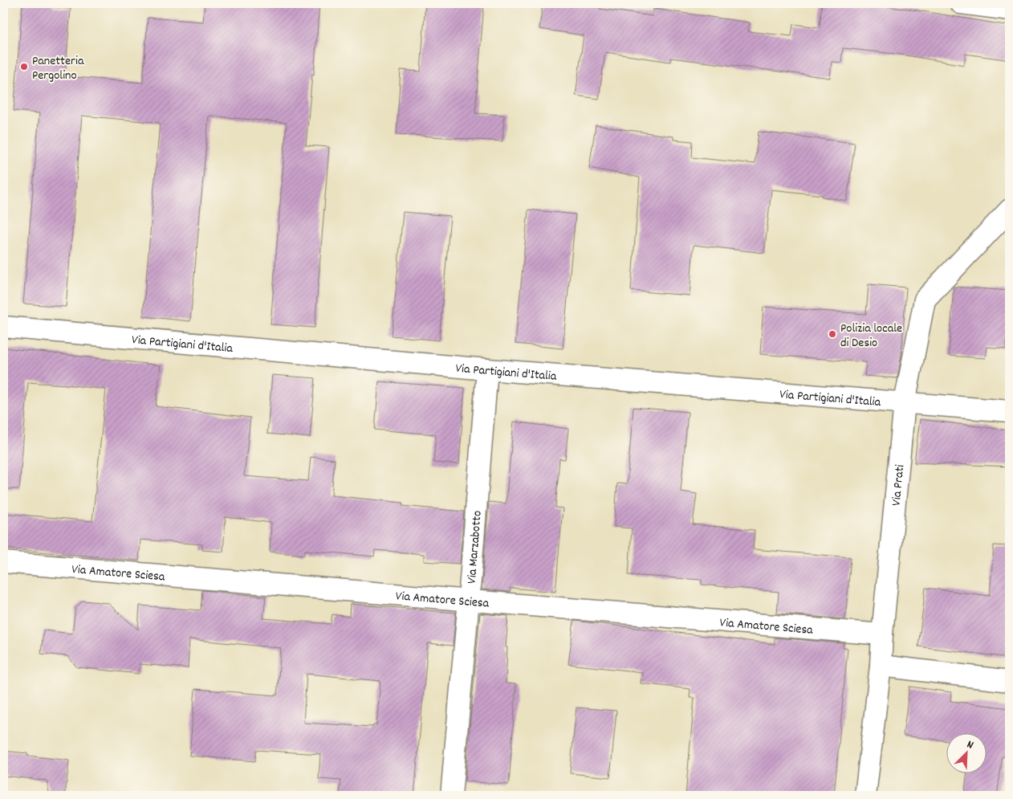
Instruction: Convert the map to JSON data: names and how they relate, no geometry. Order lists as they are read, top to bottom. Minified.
{"streets":{"street":["Via Partigiani d'Italia","Via Prati","Via Marzabotto","Via Amatore Sciesa"]},"crossings":[["Via Partigiani d'Italia","Via Prati"],["Via Partigiani d'Italia","Via Marzabotto"],["Via Prati","Via Amatore Sciesa"],["Via Marzabotto","Via Amatore Sciesa"]],"places":["Panetteria Pergolino","Polizia locale di Desio"],"north":"top right"}
